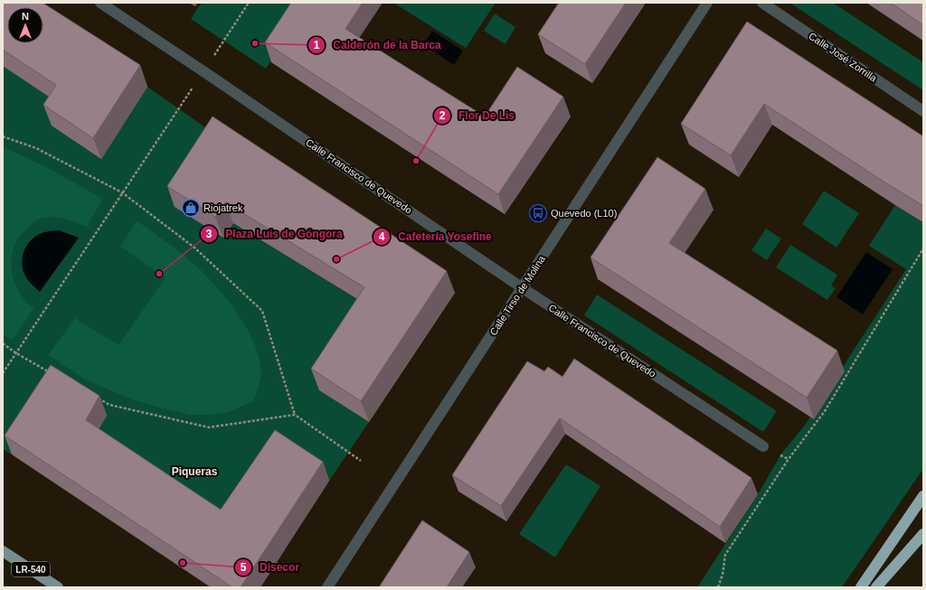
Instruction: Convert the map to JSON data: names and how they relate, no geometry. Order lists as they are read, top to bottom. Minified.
{"streets":{"main road":["LR-540"],"street":["Calle José Zorrilla","Calle Francisco de Quevedo","Calle Tirso de Molina"]},"crossings":[["Calle Francisco de Quevedo","Calle Tirso de Molina"]],"districts":["Piqueras"],"places":{"other":["Calderón de la Barca","Flor De Lis","Cafetería Yosefine","Plaza Luis de Góngora","Disecor"],"shop":["Riojatrek"],"bus stop":["Quevedo (L10)"]},"north":"top"}
